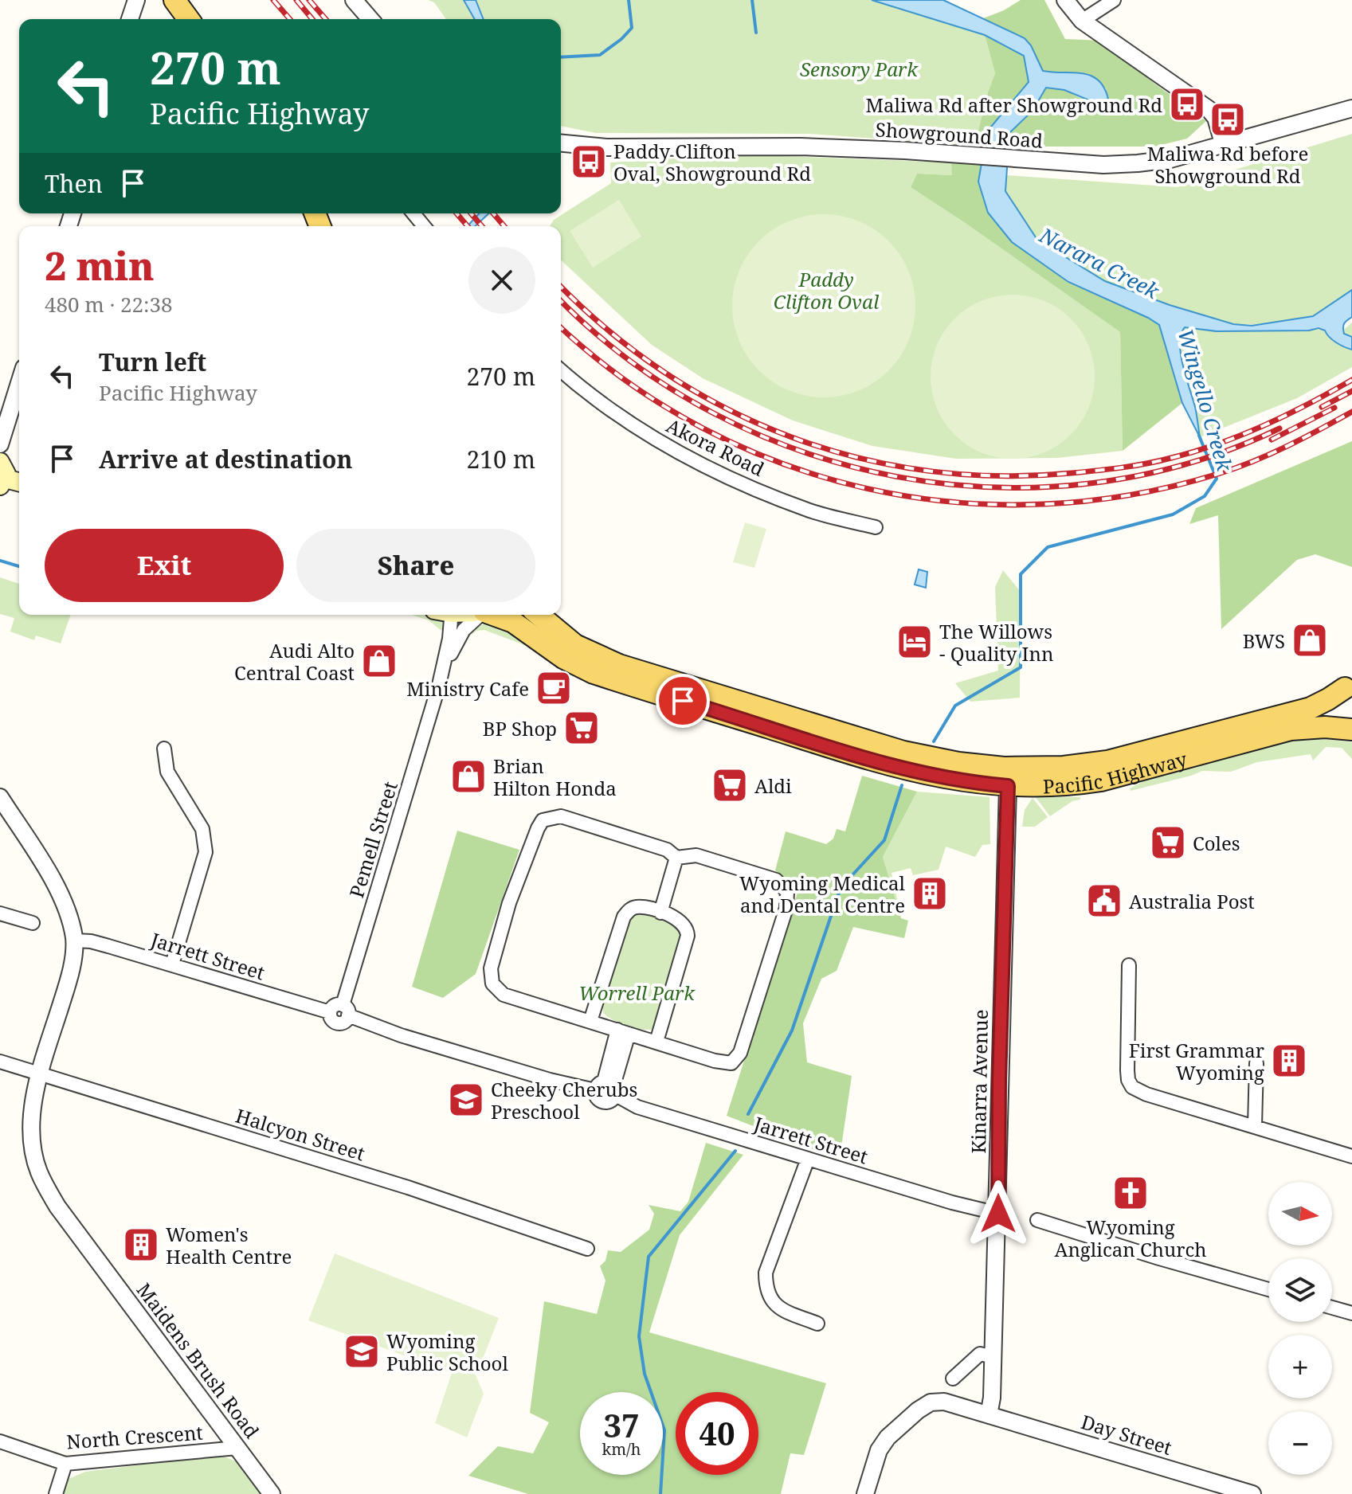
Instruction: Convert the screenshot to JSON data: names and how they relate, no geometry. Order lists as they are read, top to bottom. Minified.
{"streets":{"main road":["Pacific Highway"],"street":["Showground Road","Akora Road","Pemell Street","Jarrett Street","Kinarra Avenue","Halcyon Street","Maidens Brush Road","Day Street","North Crescent"]},"crossings":[["Pacific Highway","Kinarra Avenue"],["Pemell Street","Jarrett Street"],["Jarrett Street","Kinarra Avenue"],["Jarrett Street","Maidens Brush Road"],["Kinarra Avenue","Day Street"],["Halcyon Street","Maidens Brush Road"],["Maidens Brush Road","North Crescent"]],"water":["Narara Creek","Wingello Creek"],"parks":["Sensory Park","Paddy Clifton Oval","Worrell Park"],"places":{"bus stop":["Maliwa Rd after Showground Rd","Maliwa Rd before Showground Rd","Paddy Clifton Oval, Showground Rd"],"shop":["BWS","Audi Alto Central Coast","Brian Hilton Honda"],"hotel":["The Willows - Quality Inn"],"cafe":["Ministry Cafe"],"supermarket":["BP Shop","Aldi","Coles"],"building":["Wyoming Medical and Dental Centre","First Grammar Wyoming","Women's Health Centre"],"public building":["Australia Post"],"school or university":["Cheeky Cherubs Preschool","Wyoming Public School"],"church":["Wyoming Anglican Church"]},"north":"right","page":{"turn":["270 m","Pacific Highway"],"then":"Then","heading":["2 min","480 m · 22:38"],"list":[{"name":"Turn left","note":"Pacific Highway","value":"270 m"},{"name":"Arrive at destination","value":"210 m"}],"buttons":["Exit","Share"],"map_buttons":["+","−"],"speed":"37 km/h","limit":"40"}}
